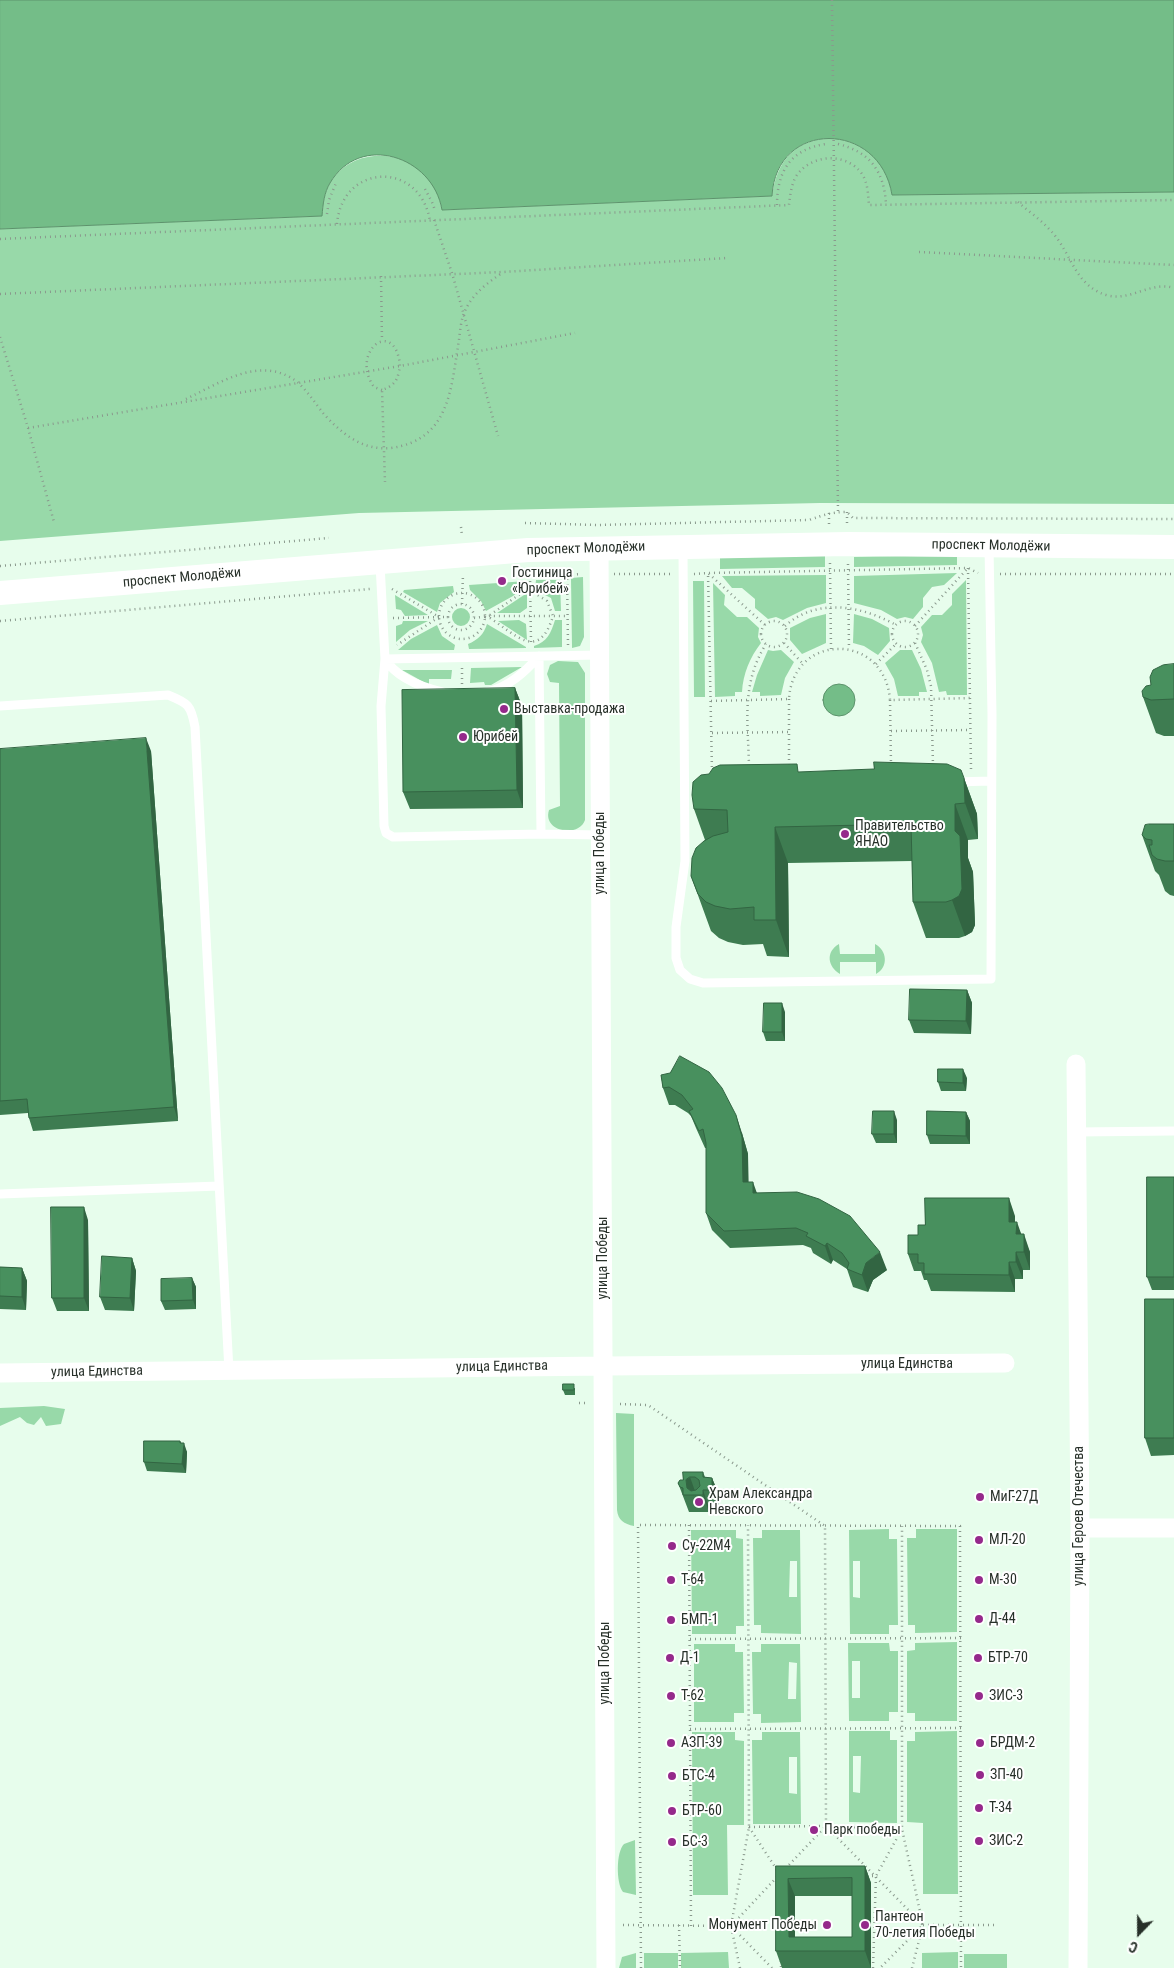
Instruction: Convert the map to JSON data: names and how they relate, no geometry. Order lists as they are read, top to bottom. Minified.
{"streets":{"street":["проспект Молодёжи","улица Победы","улица Единства","улица Героев Отечества"]},"crossings":[["проспект Молодёжи","улица Победы"],["улица Победы","улица Единства"]],"places":["Гостиница «Юрибей»","Выставка-продажа","Юрибей","Правительство ЯНАО","МиГ-27Д","Храм Александра Невского","МЛ-20","Су-22М4","Т-64","М-30","Д-44","БМП-1","Д-1","БТР-70","Т-62","ЗИС-3","АЗП-39","БРДМ-2","ЗП-40","БТС-4","Т-34","БТР-60","Парк победы","ЗИС-2","БС-3","Монумент Победы","Пантеон 70-летия Победы"],"north":"bottom"}
